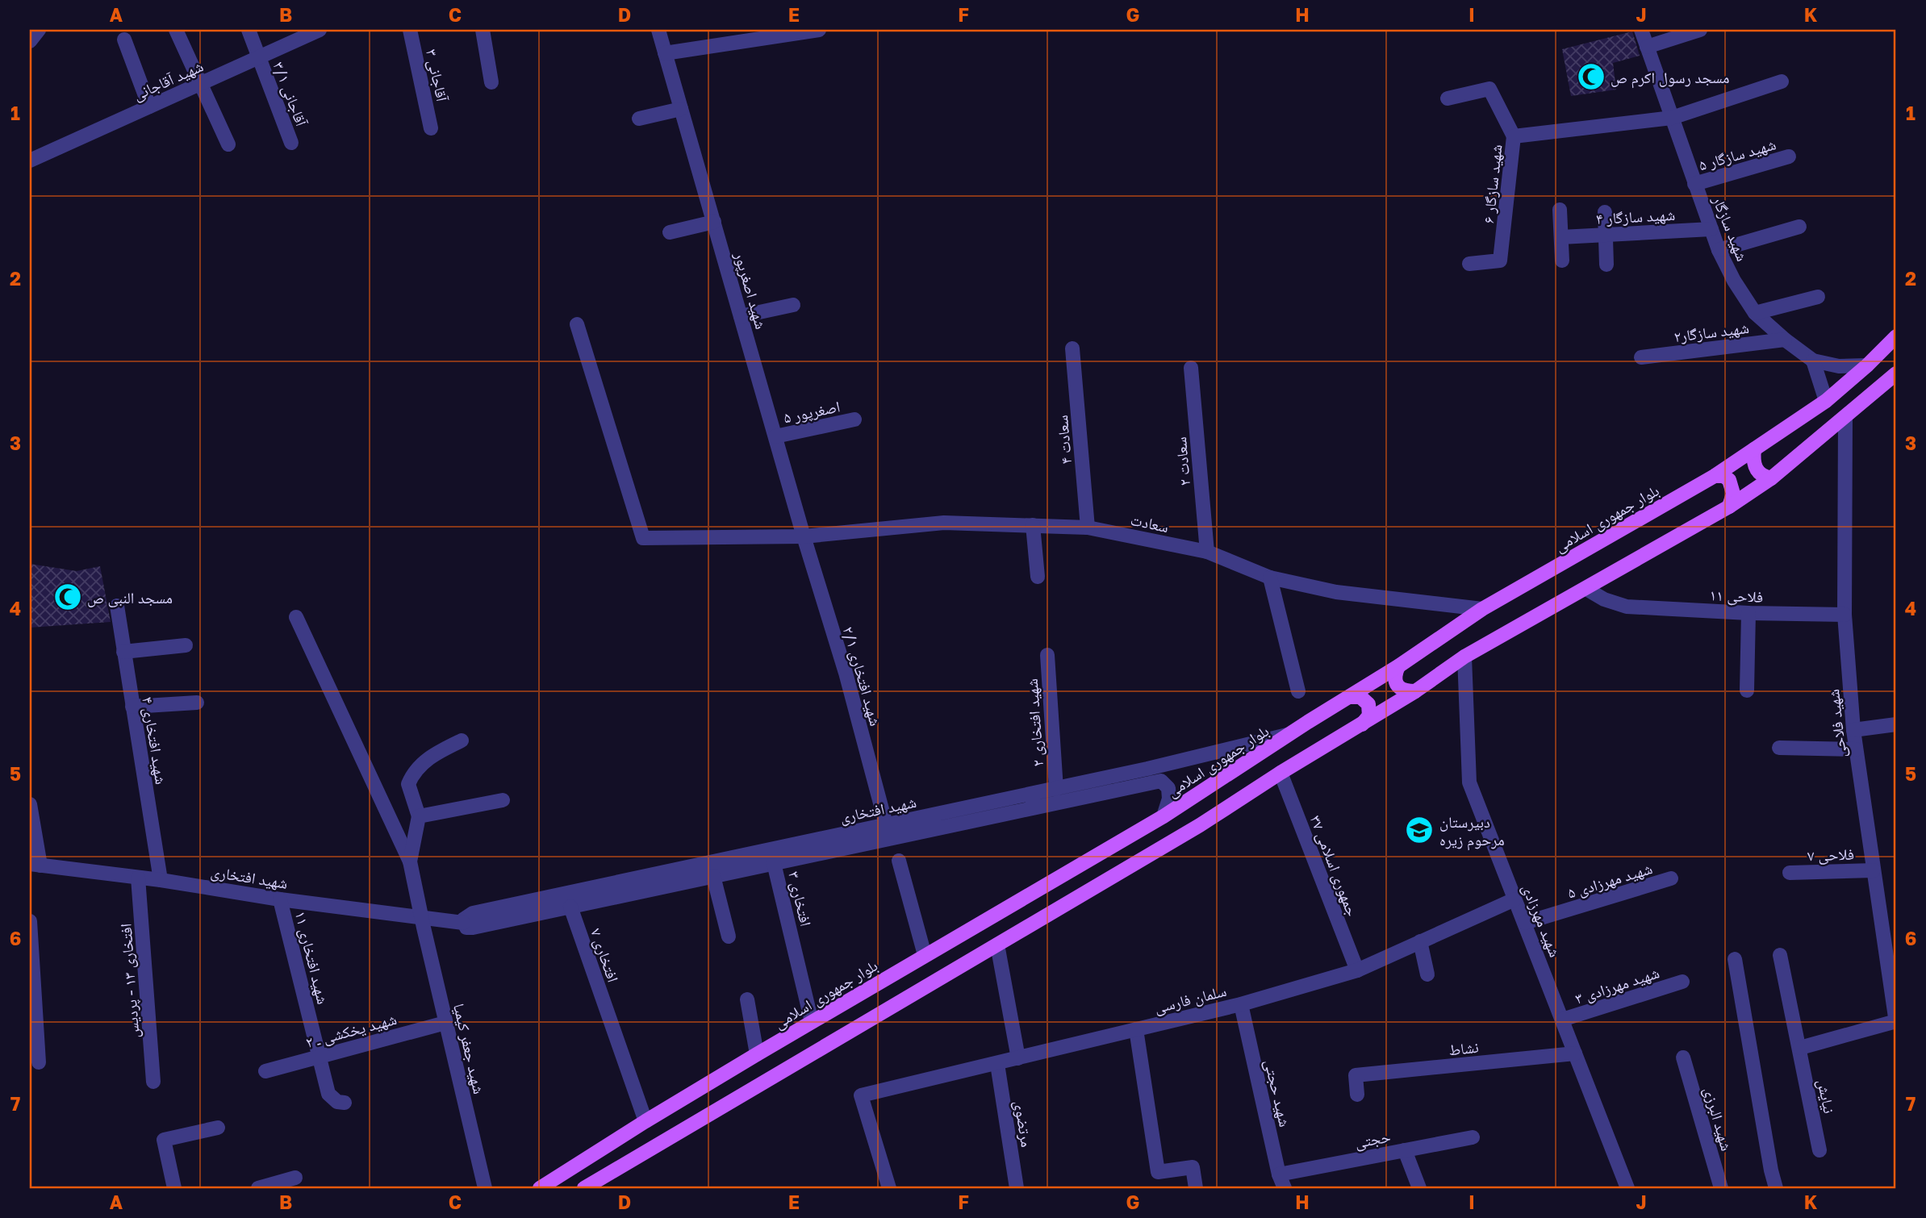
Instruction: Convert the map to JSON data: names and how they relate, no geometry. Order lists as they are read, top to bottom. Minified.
{"streets":{"main road":["بلوار جمهوری اسلامی"],"street":["آقاجانی ۳","شهید آقاجانی","آقاجانی ۳/۱","شهید سازگار ۵","شهید سازگار ۶","شهید سازگار ۴","شهید سازگار","شهید اصغرپور","شهید سازگار۲","اصغرپور ۵","سعادت ۴","سعادت ۲","سعادت","فلاحی ۱۱","شهید افتخاری ۲/۱","شهید افتخاری ۲","شهید فلاحی","شهید افتخاری ۴","شهید افتخاری","فلاحی ۷","جمهوری اسلامی ۳۷","شهید مهرزادی ۵","افتخاری ۳","شهید مهرزادی","افتخاری ۷","شهید افتخاری ۱۱","افتخاری ۱۳ - پردیس","شهید مهرزادی ۳","سلمان فارسی","شهید یخکشی ـ ۲","نشاط","شهید جعفر کیمیا","شهید حجتی","نیایش","شهید البرزی","مرتضوی","حجتی"]},"crossings":[["شهید آقاجانی","آقاجانی ۳/۱"],["شهید سازگار ۵","شهید سازگار"],["شهید سازگار ۶","شهید سازگار"],["شهید سازگار ۴","شهید سازگار"],["شهید سازگار","شهید سازگار۲"],["شهید سازگار","بلوار جمهوری اسلامی"],["شهید اصغرپور","اصغرپور ۵"],["شهید اصغرپور","سعادت"],["شهید اصغرپور","شهید افتخاری ۲/۱"],["سعادت ۴","سعادت"],["سعادت ۲","سعادت"],["بلوار جمهوری اسلامی","سعادت"],["بلوار جمهوری اسلامی","شهید افتخاری"],["بلوار جمهوری اسلامی","افتخاری ۳"],["بلوار جمهوری اسلامی","افتخاری ۷"],["سعادت","شهید افتخاری ۲/۱"],["فلاحی ۱۱","شهید فلاحی"],["شهید افتخاری ۲/۱","شهید افتخاری"],["شهید افتخاری ۲","شهید افتخاری"],["شهید فلاحی","فلاحی ۷"],["شهید افتخاری ۴","شهید افتخاری"],["شهید افتخاری","شهید افتخاری ۱۱"],["شهید افتخاری","افتخاری ۱۳ - پردیس"],["شهید افتخاری","شهید جعفر کیمیا"],["جمهوری اسلامی ۳۷","سلمان فارسی"],["شهید مهرزادی ۵","شهید مهرزادی"],["شهید مهرزادی","شهید مهرزادی ۳"],["شهید مهرزادی","سلمان فارسی"],["شهید مهرزادی","نشاط"],["شهید افتخاری ۱۱","شهید یخکشی ـ ۲"],["سلمان فارسی","شهید حجتی"],["سلمان فارسی","مرتضوی"],["شهید یخکشی ـ ۲","شهید جعفر کیمیا"],["شهید حجتی","حجتی"]],"places":{"mosque":["مسجد رسول اکرم ص","مسجد النبی ص"],"school or university":["دبیرستان مرحوم زیره"]},"grid":{"columns":["A","B","C","D","E","F","G","H","I","J","K"],"rows":["1","2","3","4","5","6","7"]}}
